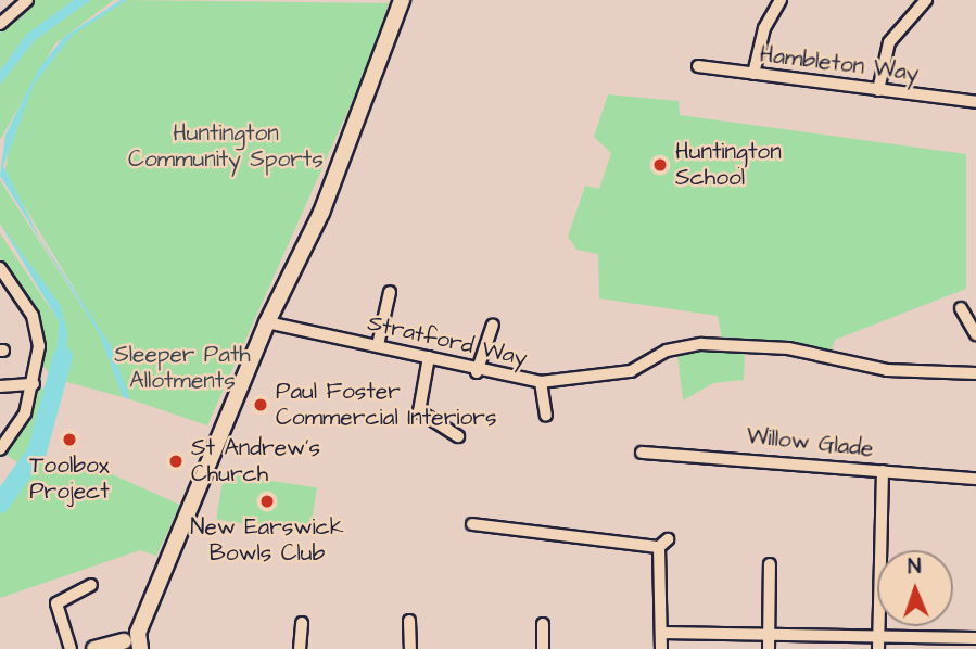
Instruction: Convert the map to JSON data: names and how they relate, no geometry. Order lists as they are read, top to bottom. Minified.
{"streets":{"street":["Hambleton Way","Stratford Way","Willow Glade"]},"parks":["Huntington Community Sports","Sleeper Path Allotments"],"places":["Huntington School","Paul Foster Commercial Interiors","Toolbox Project","St Andrew's Church","New Earswick Bowls Club"],"north":"top"}
